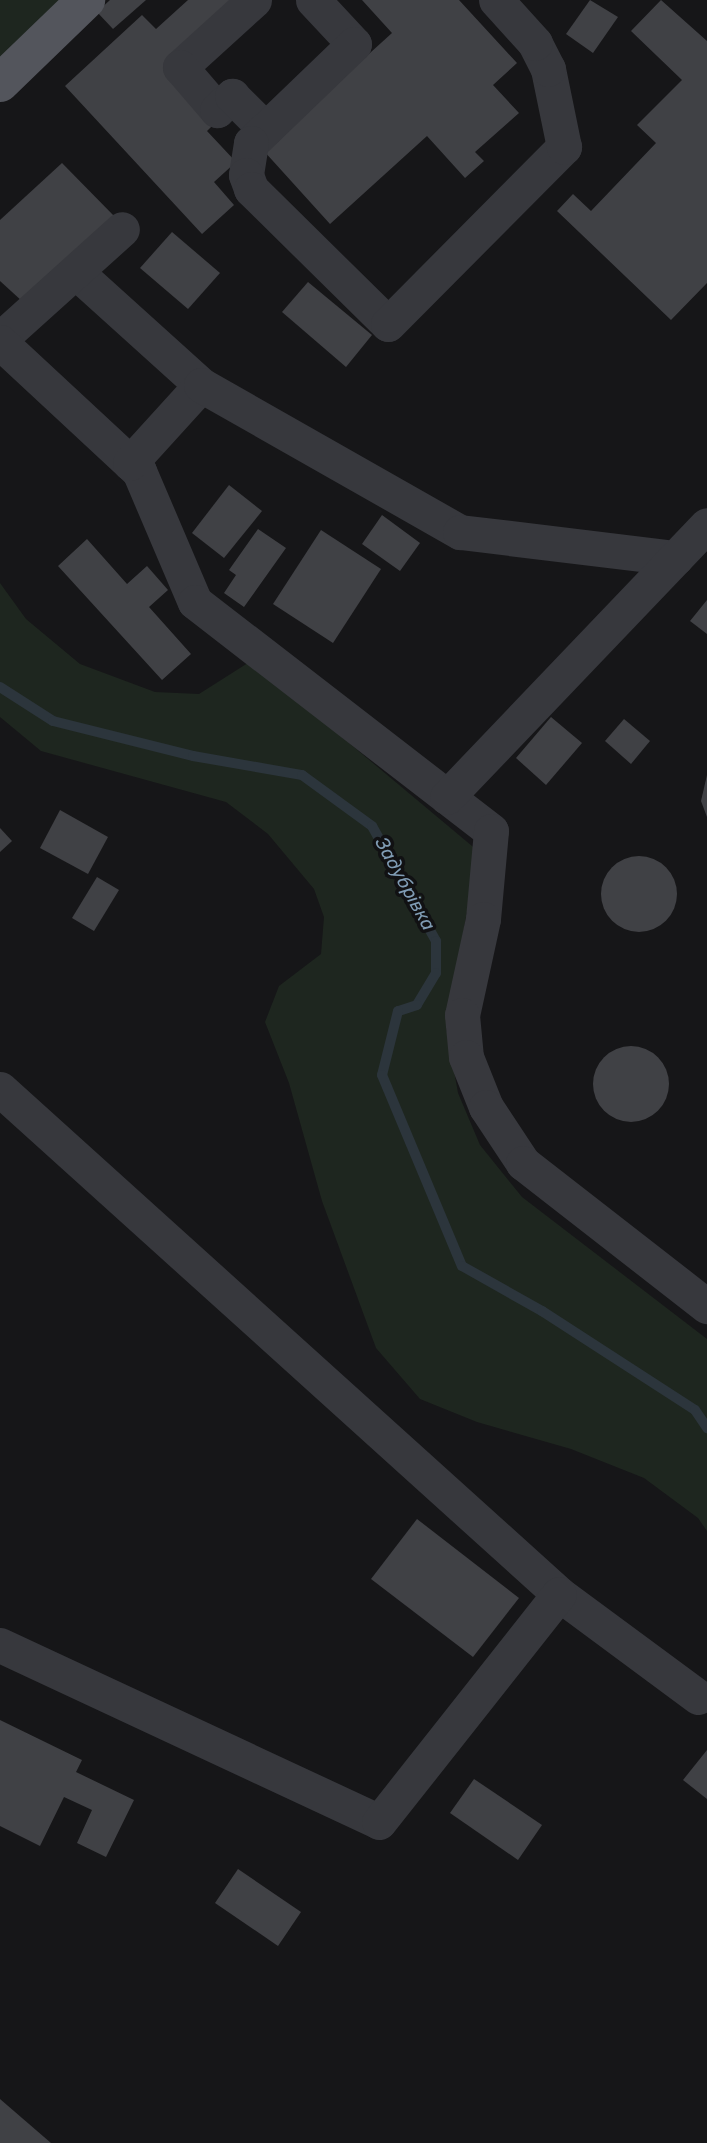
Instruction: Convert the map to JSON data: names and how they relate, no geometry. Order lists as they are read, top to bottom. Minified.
{"water":["Задубрівка"]}
